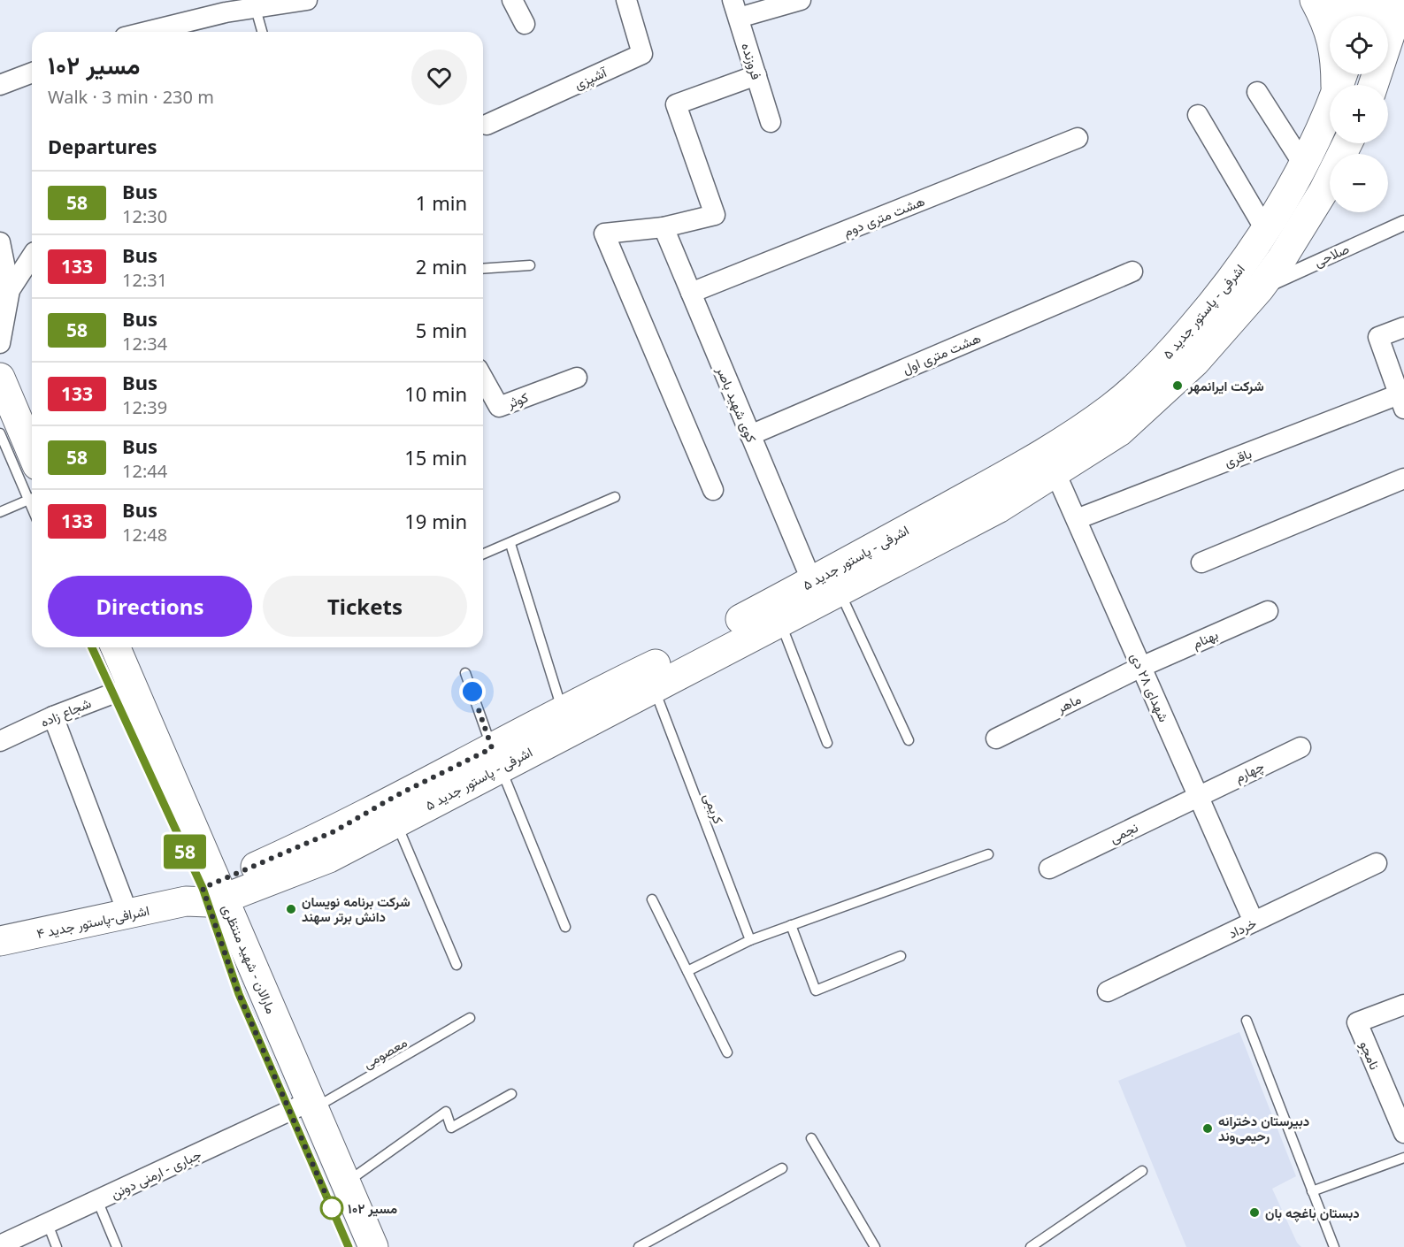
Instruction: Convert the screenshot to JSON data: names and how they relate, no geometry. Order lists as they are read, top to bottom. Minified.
{"streets":{"main road":["اشرفی - پاستور جدید ۵","اشرافی-پاستور جدید ۴","مارالان - شهید منتظری"],"street":["فروزنده","آشپزی","هشت متری دوم","صلاحی","هشت متری اول","کوثر","کوی شهید باصر","باقری","بهنام","شهدای ۲۸ دی","ماهر","شجاع زاده","چهارم","نجمی","خرداد","نامجو","جباری - ارمنی دونن"],"lane":["کریمی","معصومی"]},"crossings":[["هشت متری دوم","کوی شهید باصر"],["صلاحی","اشرفی - پاستور جدید ۵"],["اشرفی - پاستور جدید ۵","کوی شهید باصر"],["اشرفی - پاستور جدید ۵","شهدای ۲۸ دی"],["اشرفی - پاستور جدید ۵","کریمی"],["اشرفی - پاستور جدید ۵","اشرافی-پاستور جدید ۴"],["اشرفی - پاستور جدید ۵","مارالان - شهید منتظری"],["هشت متری اول","کوی شهید باصر"],["باقری","شهدای ۲۸ دی"],["بهنام","شهدای ۲۸ دی"],["بهنام","ماهر"],["شهدای ۲۸ دی","ماهر"],["شهدای ۲۸ دی","چهارم"],["شهدای ۲۸ دی","نجمی"],["شهدای ۲۸ دی","خرداد"],["شجاع زاده","مارالان - شهید منتظری"],["چهارم","نجمی"],["اشرافی-پاستور جدید ۴","مارالان - شهید منتظری"],["مارالان - شهید منتظری","معصومی"],["مارالان - شهید منتظری","جباری - ارمنی دونن"],["معصومی","جباری - ارمنی دونن"]],"places":["شرکت ایرانمهر","شرکت برنامه نویسان دانش برتر سهند","دبیرستان دخترانه رحیمی‌وند","مسیر ۱۰۲","دبستان باغچه بان"],"lines":["bus line 58"],"page":{"on_map":"58","map_buttons":["+","−"],"heading":[["مسیر ۱۰۲","Walk · 3 min · 230 m"],"Departures"],"list":[{"mark":"58","name":"Bus","note":"12:30","value":"1 min"},{"mark":"133","name":"Bus","note":"12:31","value":"2 min"},{"mark":"58","name":"Bus","note":"12:34","value":"5 min"},{"mark":"133","name":"Bus","note":"12:39","value":"10 min"},{"mark":"58","name":"Bus","note":"12:44","value":"15 min"},{"mark":"133","name":"Bus","note":"12:48","value":"19 min"}],"buttons":["Directions","Tickets"]}}
